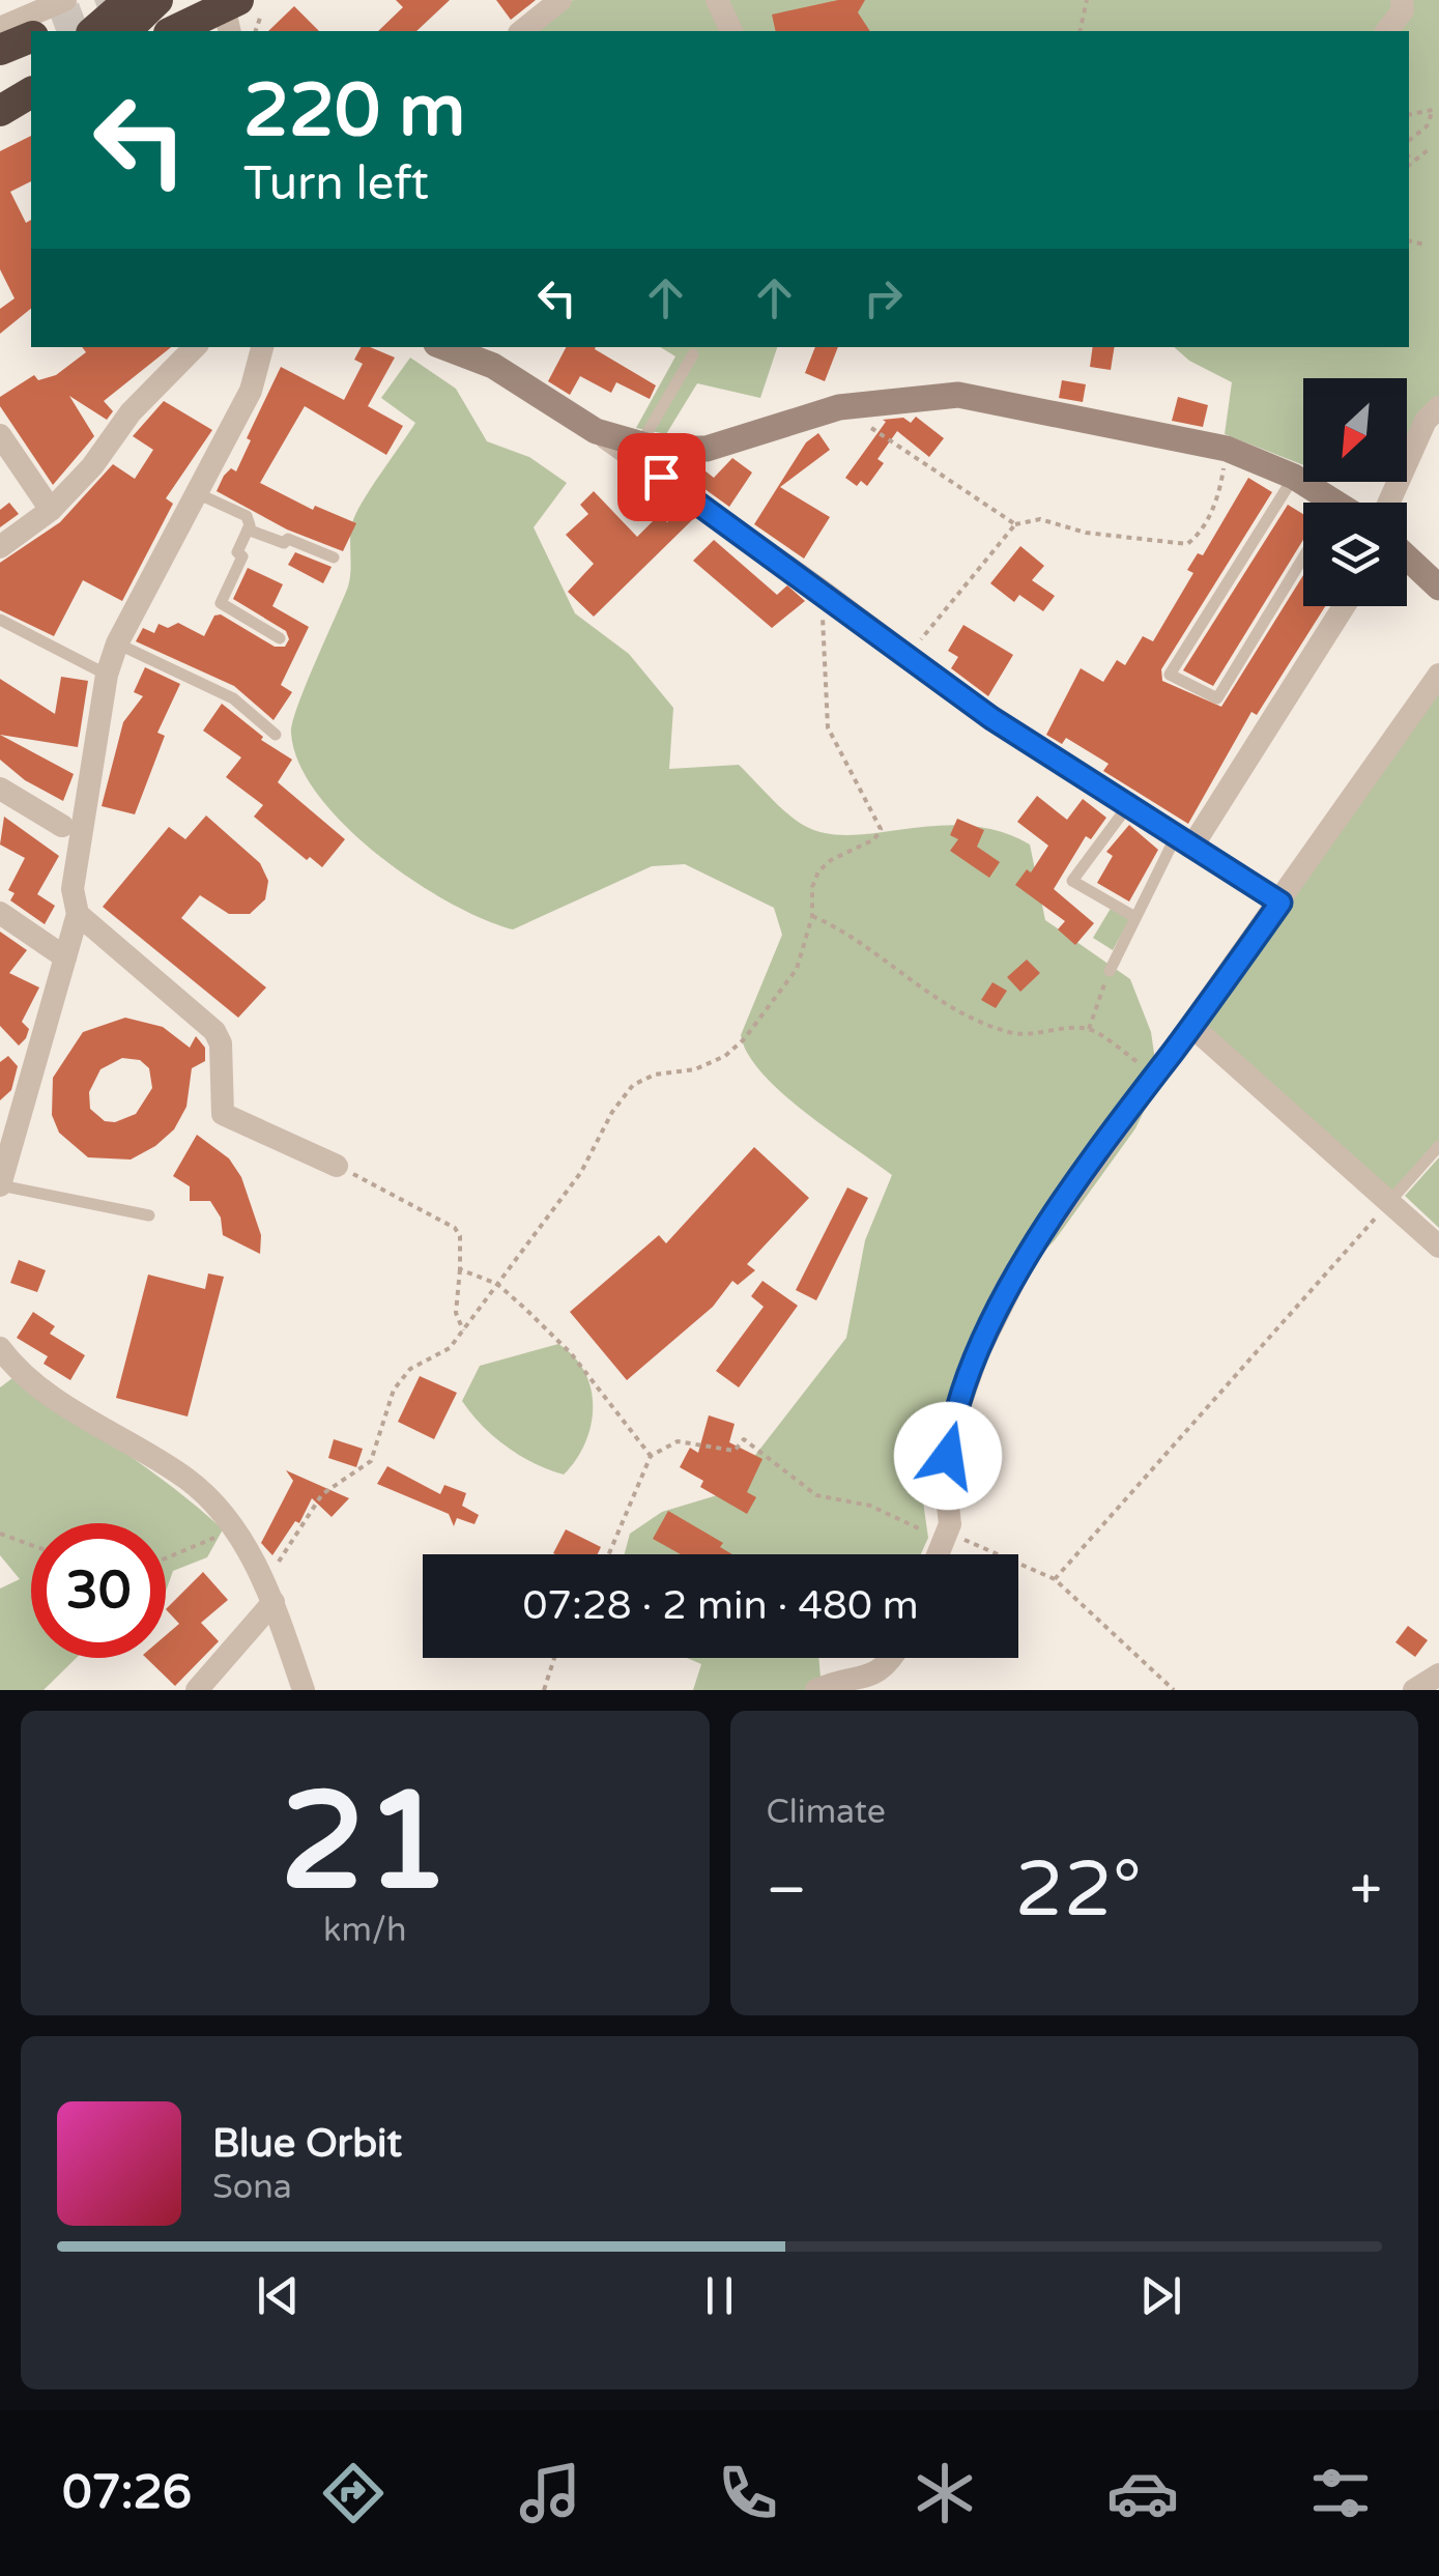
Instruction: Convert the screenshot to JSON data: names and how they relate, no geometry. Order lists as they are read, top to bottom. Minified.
{"north":"bottom left","page":{"turn":["220 m","Turn left"],"limit":"30","trip":"07:28 · 2 min · 480 m","tile":[["21","km/h"],"Climate"],"heat":["−","22°","+"],"song":["Blue Orbit","Sona"],"tabs":"07:26"}}
